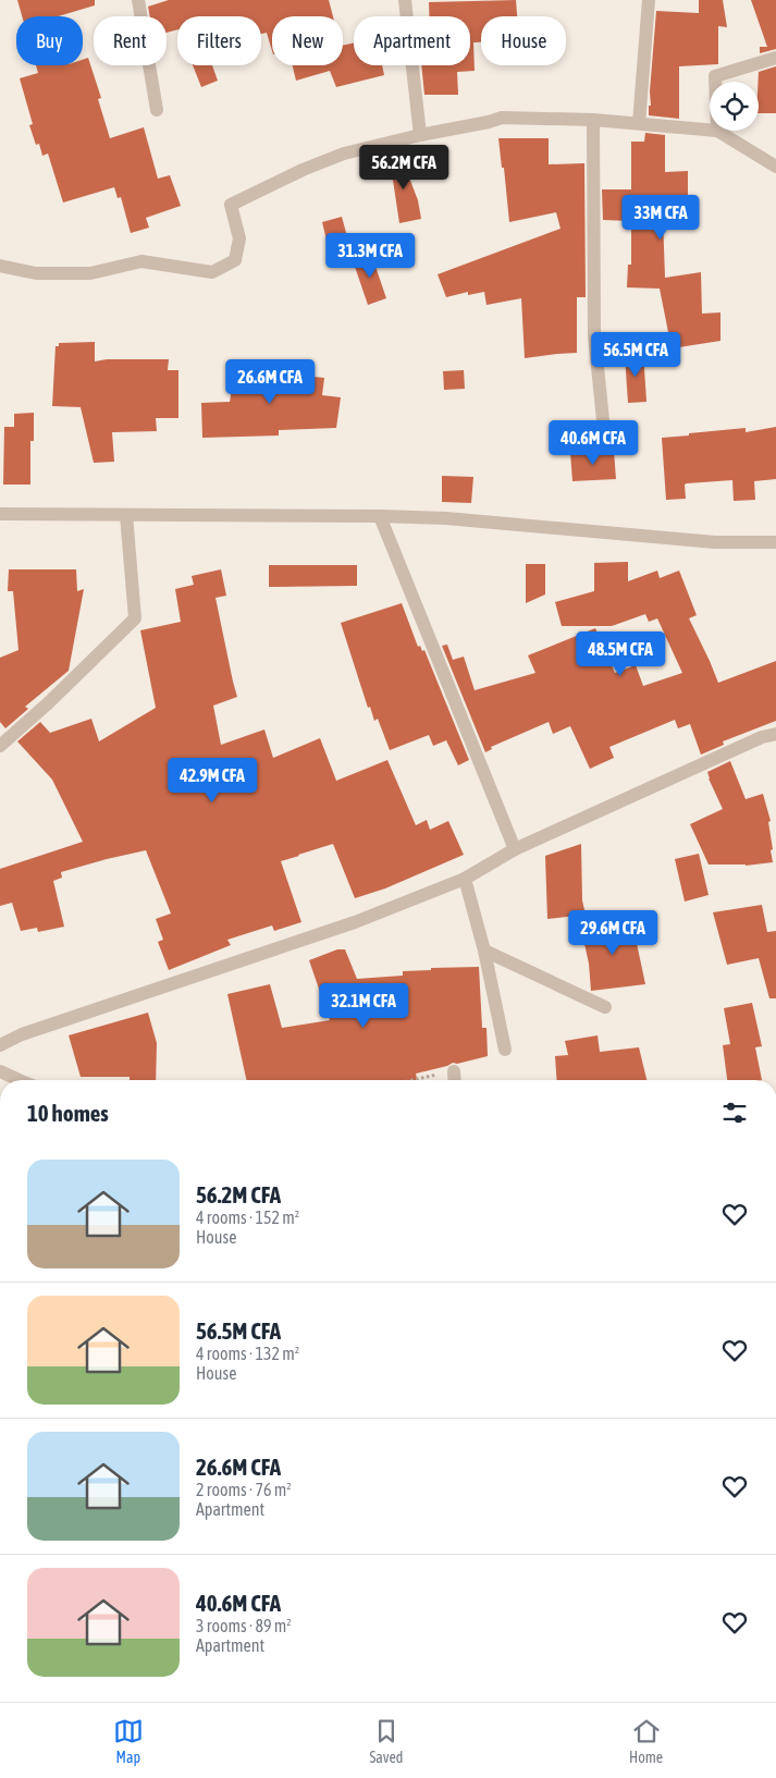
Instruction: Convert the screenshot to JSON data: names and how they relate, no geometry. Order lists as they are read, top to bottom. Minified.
{"page":{"chip":["Buy","Rent","Filters","New","Apartment","House"],"price":["56.2M CFA","33M CFA","31.3M CFA","56.5M CFA","26.6M CFA","40.6M CFA","48.5M CFA","42.9M CFA","29.6M CFA","32.1M CFA"],"heading":"10 homes","list":[{"name":"56.2M CFA","note":"4 rooms · 152 m² · House"},{"name":"56.5M CFA","note":"4 rooms · 132 m² · House"},{"name":"26.6M CFA","note":"2 rooms · 76 m² · Apartment"},{"name":"40.6M CFA","note":"3 rooms · 89 m² · Apartment"}],"tabs":["Map","Saved","Home"]}}
